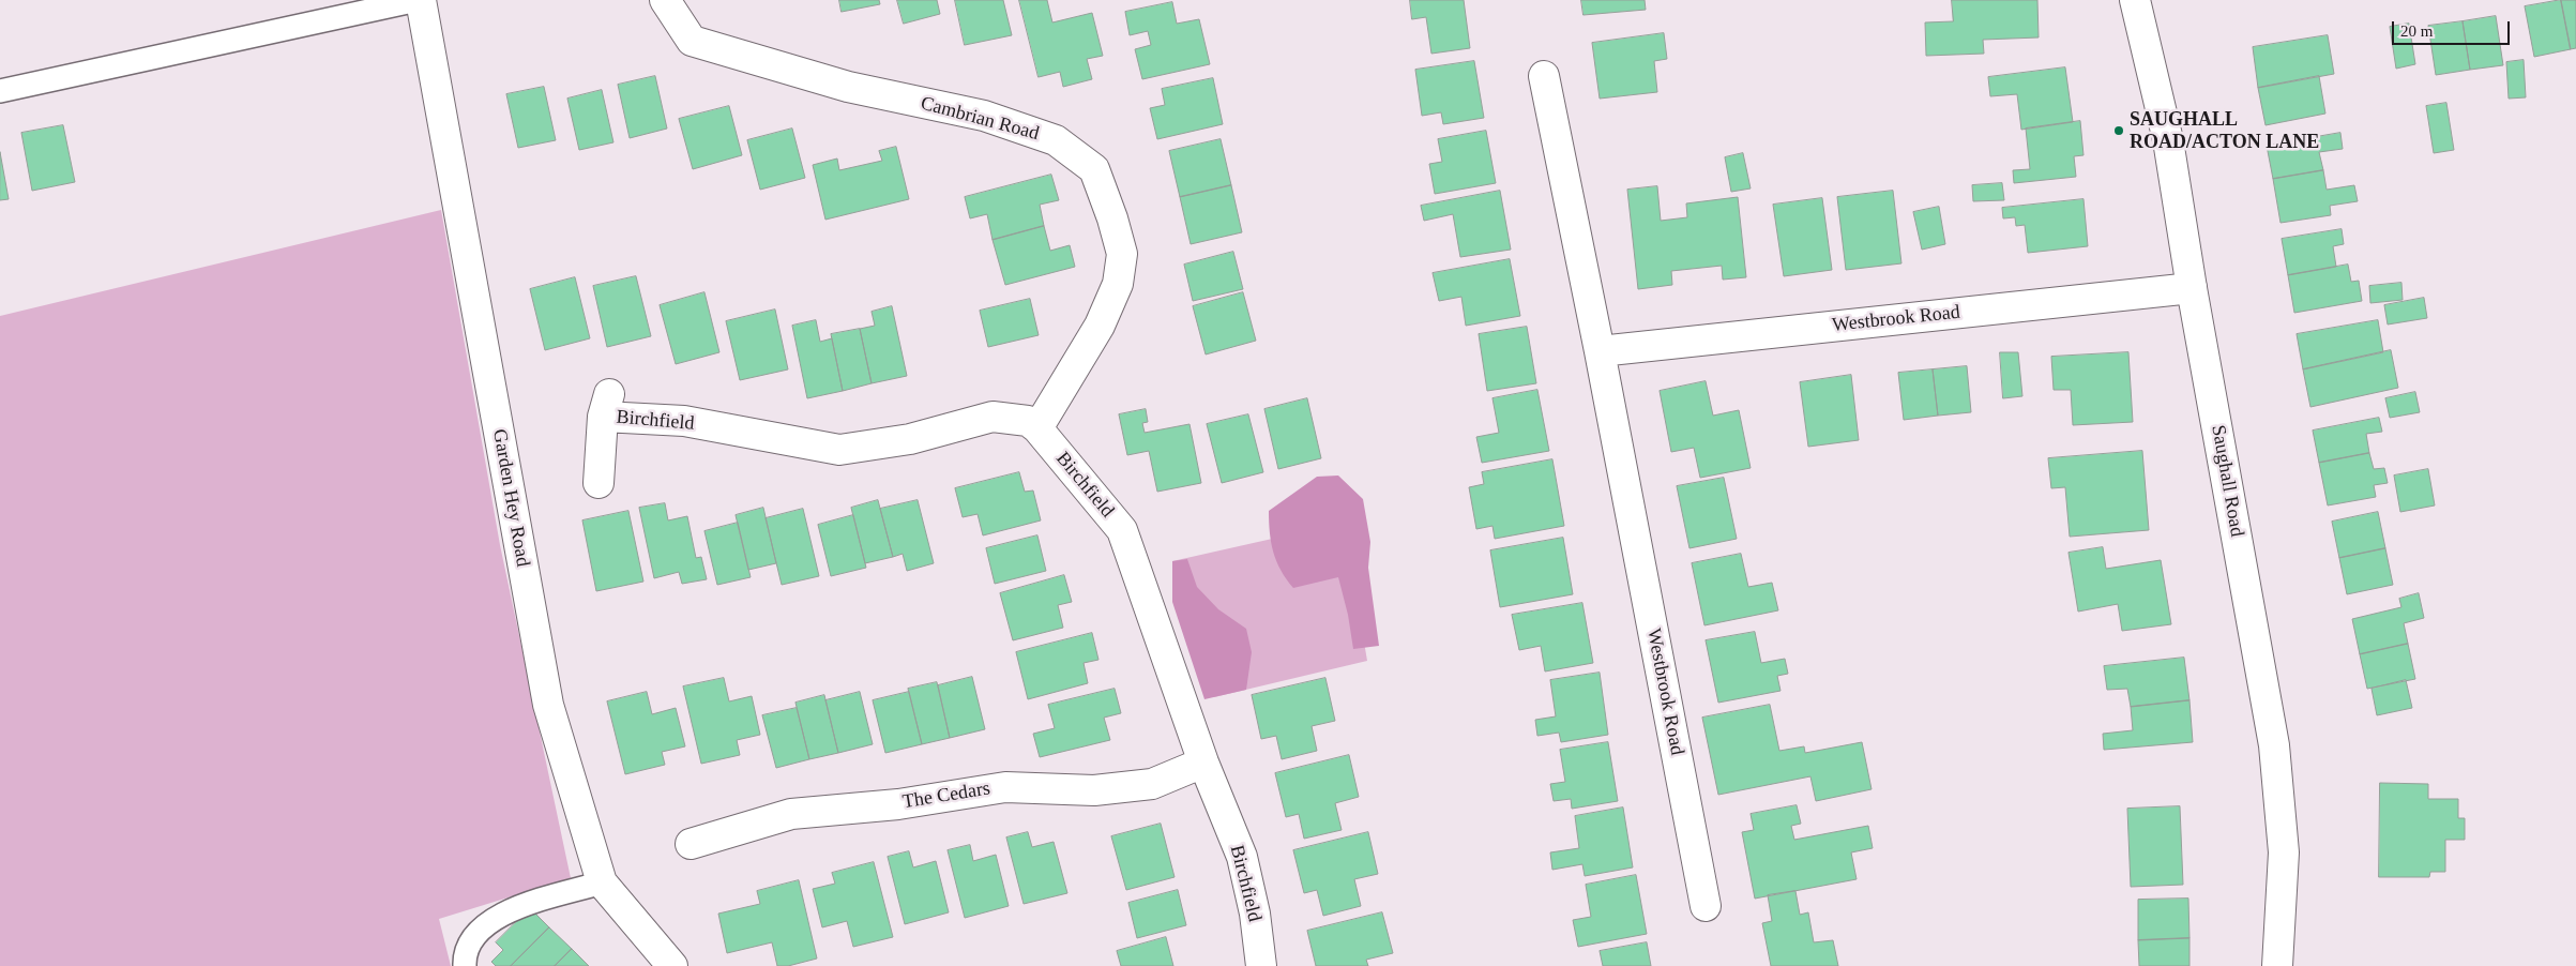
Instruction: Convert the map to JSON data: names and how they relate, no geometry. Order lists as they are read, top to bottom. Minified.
{"streets":{"street":["Cambrian Road","Westbrook Road","Birchfield","Saughall Road","Garden Hey Road","The Cedars"]},"crossings":[["Cambrian Road","Birchfield"],["Westbrook Road","Saughall Road"],["Birchfield","The Cedars"]],"places":["SAUGHALL ROAD/ACTON LANE"],"scale_bar":"20 m"}
